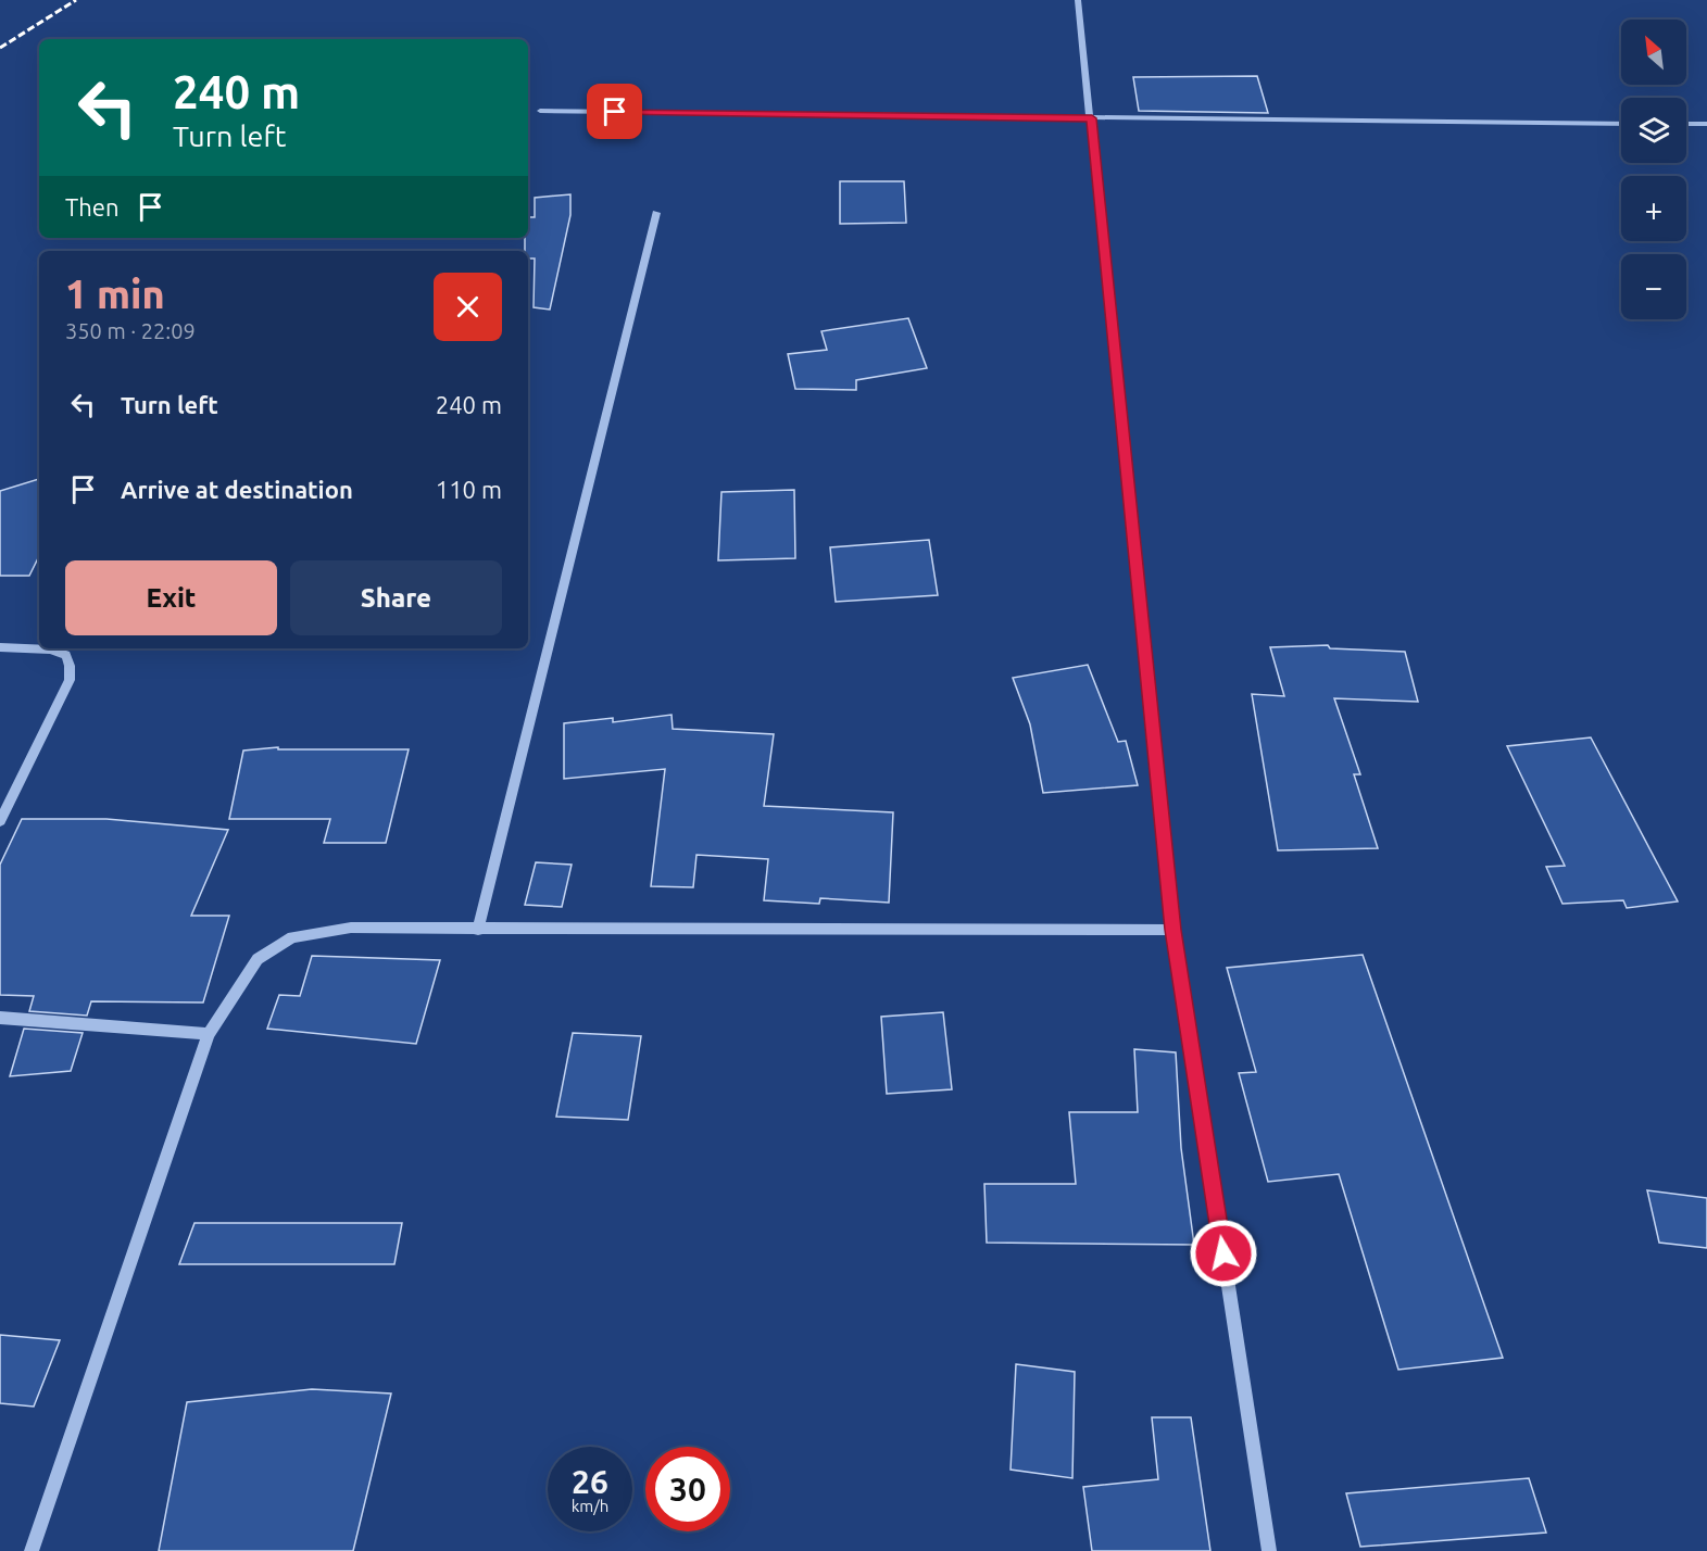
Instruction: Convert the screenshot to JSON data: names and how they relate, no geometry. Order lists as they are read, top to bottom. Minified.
{"north":"top left","page":{"map_buttons":["+","−"],"turn":["240 m","Turn left"],"then":"Then","heading":["1 min","350 m · 22:09"],"list":[{"name":"Turn left","value":"240 m"},{"name":"Arrive at destination","value":"110 m"}],"buttons":["Exit","Share"],"speed":"26 km/h","limit":"30"}}
